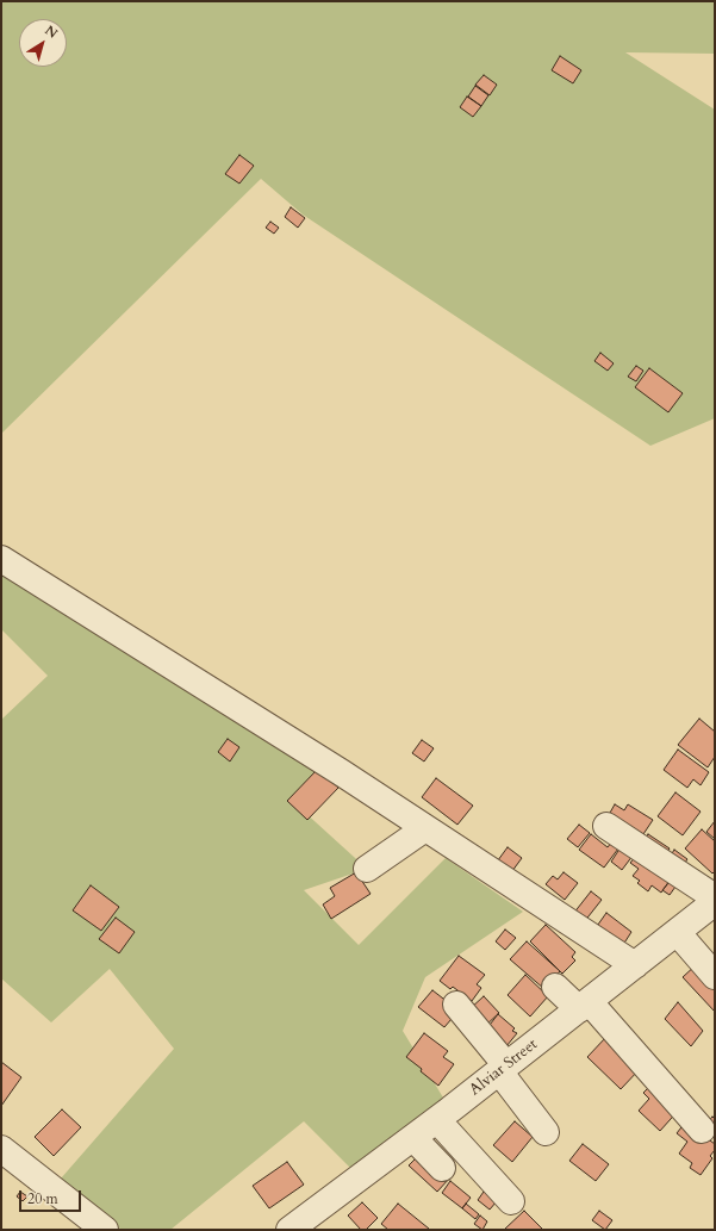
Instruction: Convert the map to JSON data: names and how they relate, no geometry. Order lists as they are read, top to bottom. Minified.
{"streets":{"street":["Alviar Street"]},"scale_bar":"20 m","north":"top right"}
